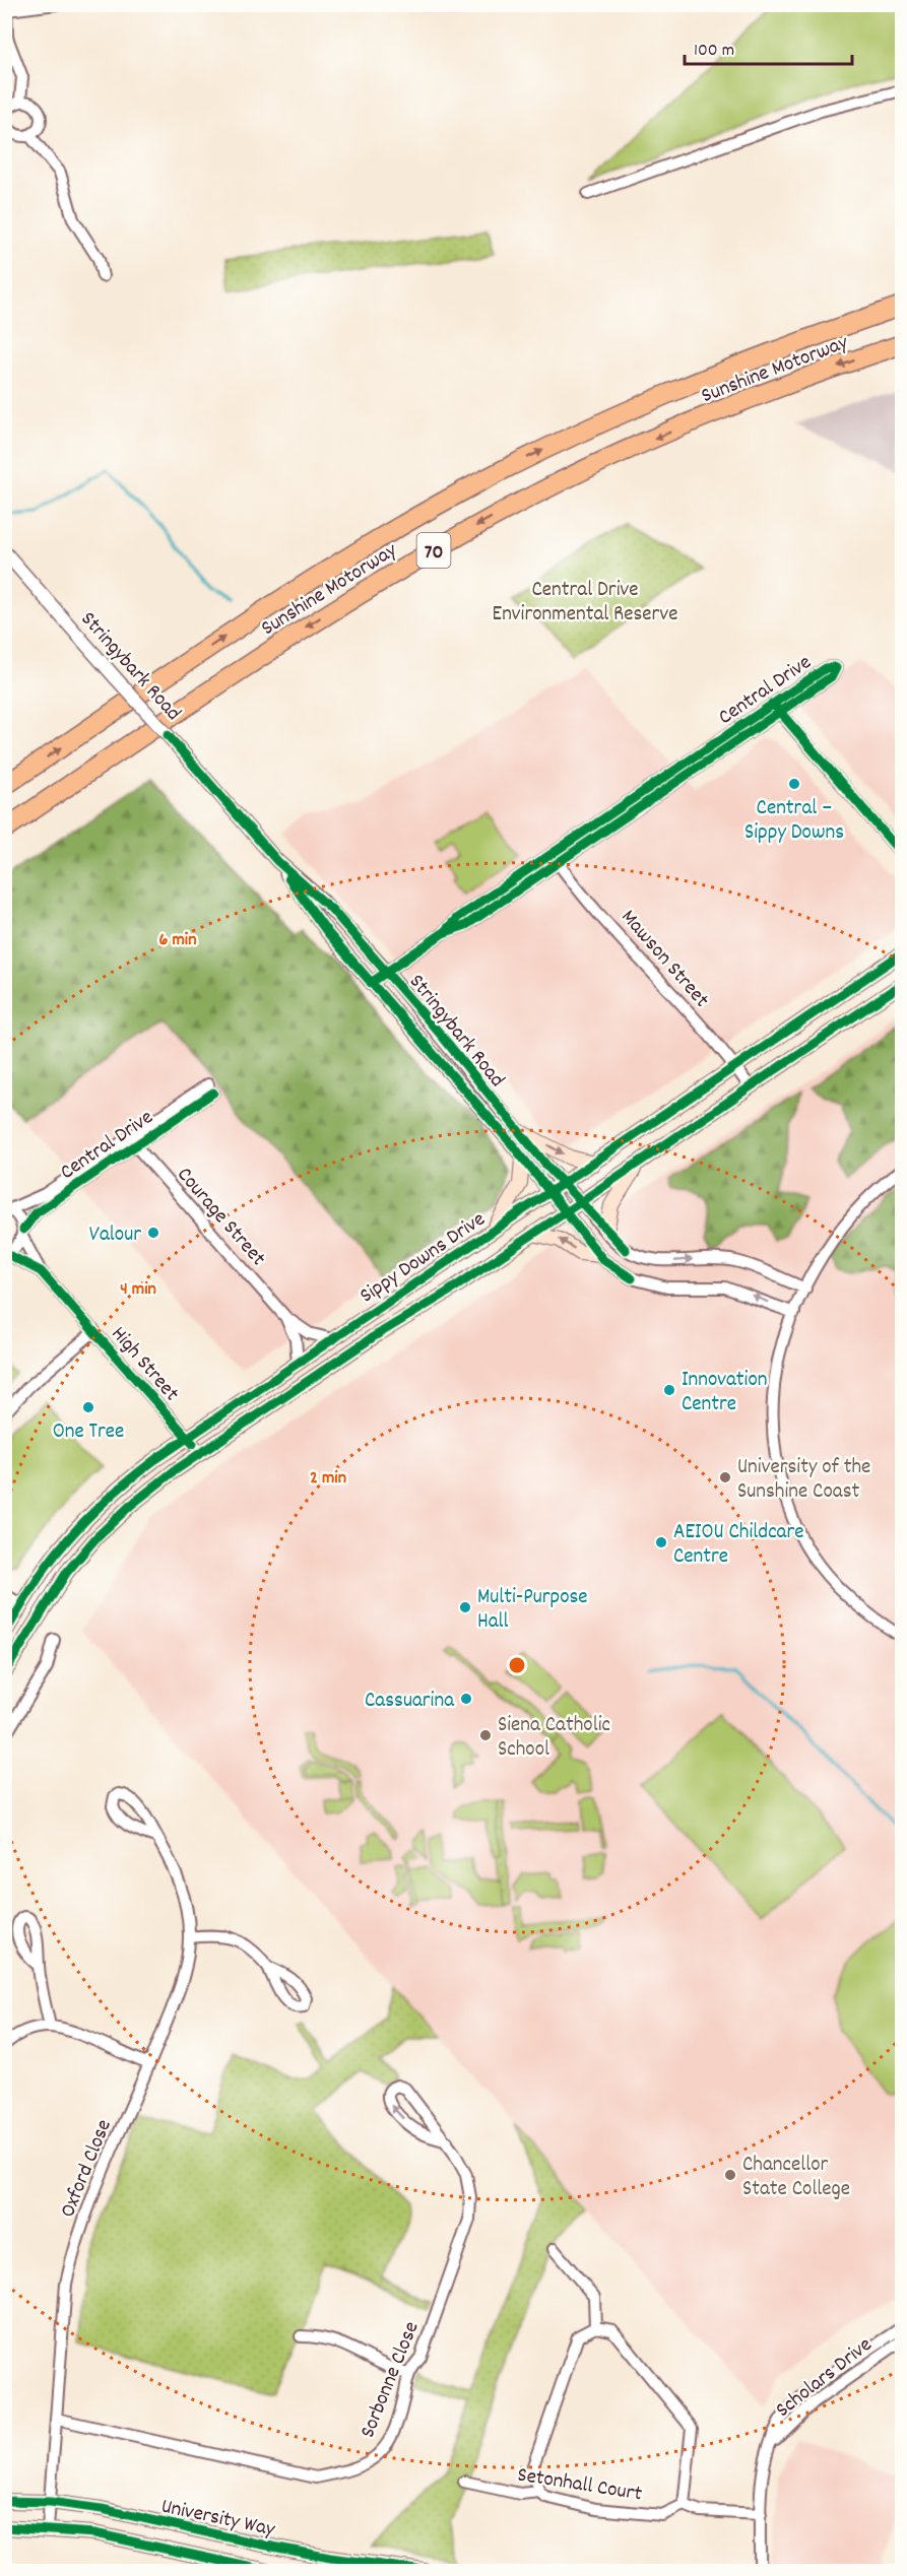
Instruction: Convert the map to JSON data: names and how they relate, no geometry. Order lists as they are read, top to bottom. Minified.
{"streets":{"highway":["Sunshine Motorway","70"],"main road":["Sippy Downs Drive","University Way"],"street":["Stringybark Road","Central Drive","Mawson Street","Courage Street","High Street","Oxford Close","Scholars Drive","Sorbonne Close","Setonhall Court"]},"crossings":[["Stringybark Road","Central Drive"],["Stringybark Road","Sippy Downs Drive"],["Central Drive","Mawson Street"],["Central Drive","Courage Street"],["Central Drive","High Street"],["Mawson Street","Sippy Downs Drive"],["Courage Street","Sippy Downs Drive"],["Sippy Downs Drive","High Street"],["Oxford Close","Sorbonne Close"],["Oxford Close","University Way"]],"parks":["Central Drive Environmental Reserve"],"places":["Central – Sippy Downs","Valour","Innovation Centre","One Tree","University of the Sunshine Coast","AEIOU Childcare Centre","Multi-Purpose Hall","Cassuarina","Siena Catholic School","Chancellor State College"],"scale_bar":"100 m","rings":["6 min","4 min","2 min"]}
